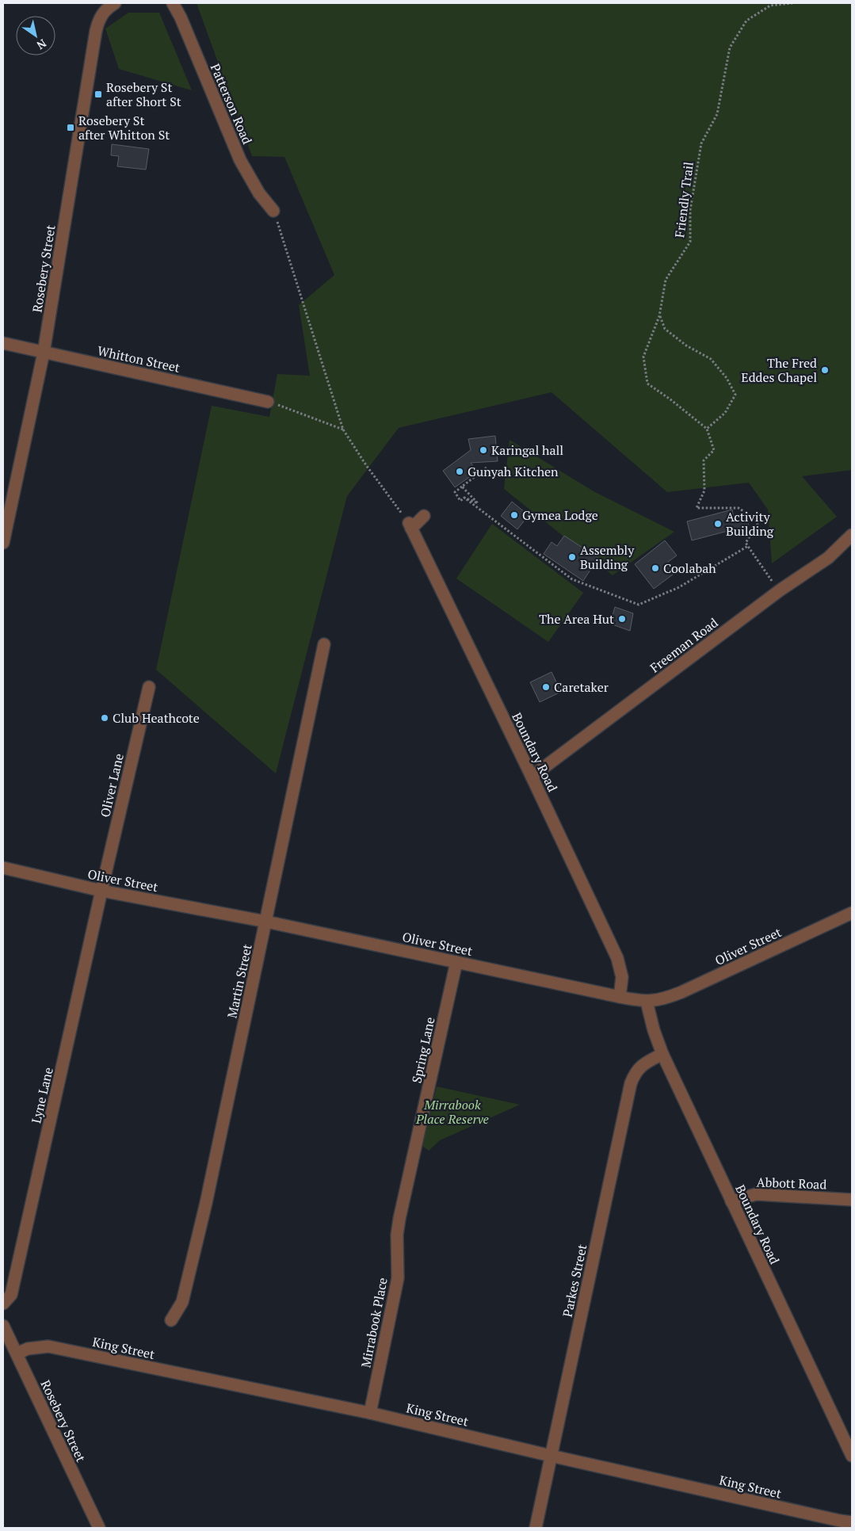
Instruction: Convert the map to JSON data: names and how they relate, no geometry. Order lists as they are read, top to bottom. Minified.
{"streets":{"street":["Patterson Road","Rosebery Street","Whitton Street","Freeman Road","Boundary Road","Oliver Lane","Oliver Street","Martin Street","Spring Lane","Lyne Lane","Abbott Road","Parkes Street","Mirrabook Place","King Street"],"path":["Friendly Trail"]},"crossings":[["Rosebery Street","Whitton Street"],["Rosebery Street","King Street"],["Freeman Road","Boundary Road"],["Boundary Road","Oliver Street"],["Boundary Road","Abbott Road"],["Boundary Road","Parkes Street"],["Oliver Lane","Oliver Street"],["Oliver Lane","Lyne Lane"],["Oliver Street","Martin Street"],["Oliver Street","Spring Lane"],["Oliver Street","Lyne Lane"],["Spring Lane","Mirrabook Place"],["Parkes Street","King Street"],["Mirrabook Place","King Street"]],"parks":["Mirrabook Place Reserve"],"places":{"transit":["Rosebery St after Short St","Rosebery St after Whitton St"],"other":["The Fred Eddes Chapel","Karingal hall","Gunyah Kitchen","Gymea Lodge","Activity Building","Assembly Building","Coolabah","The Area Hut","Caretaker","Club Heathcote"]},"north":"bottom right"}
